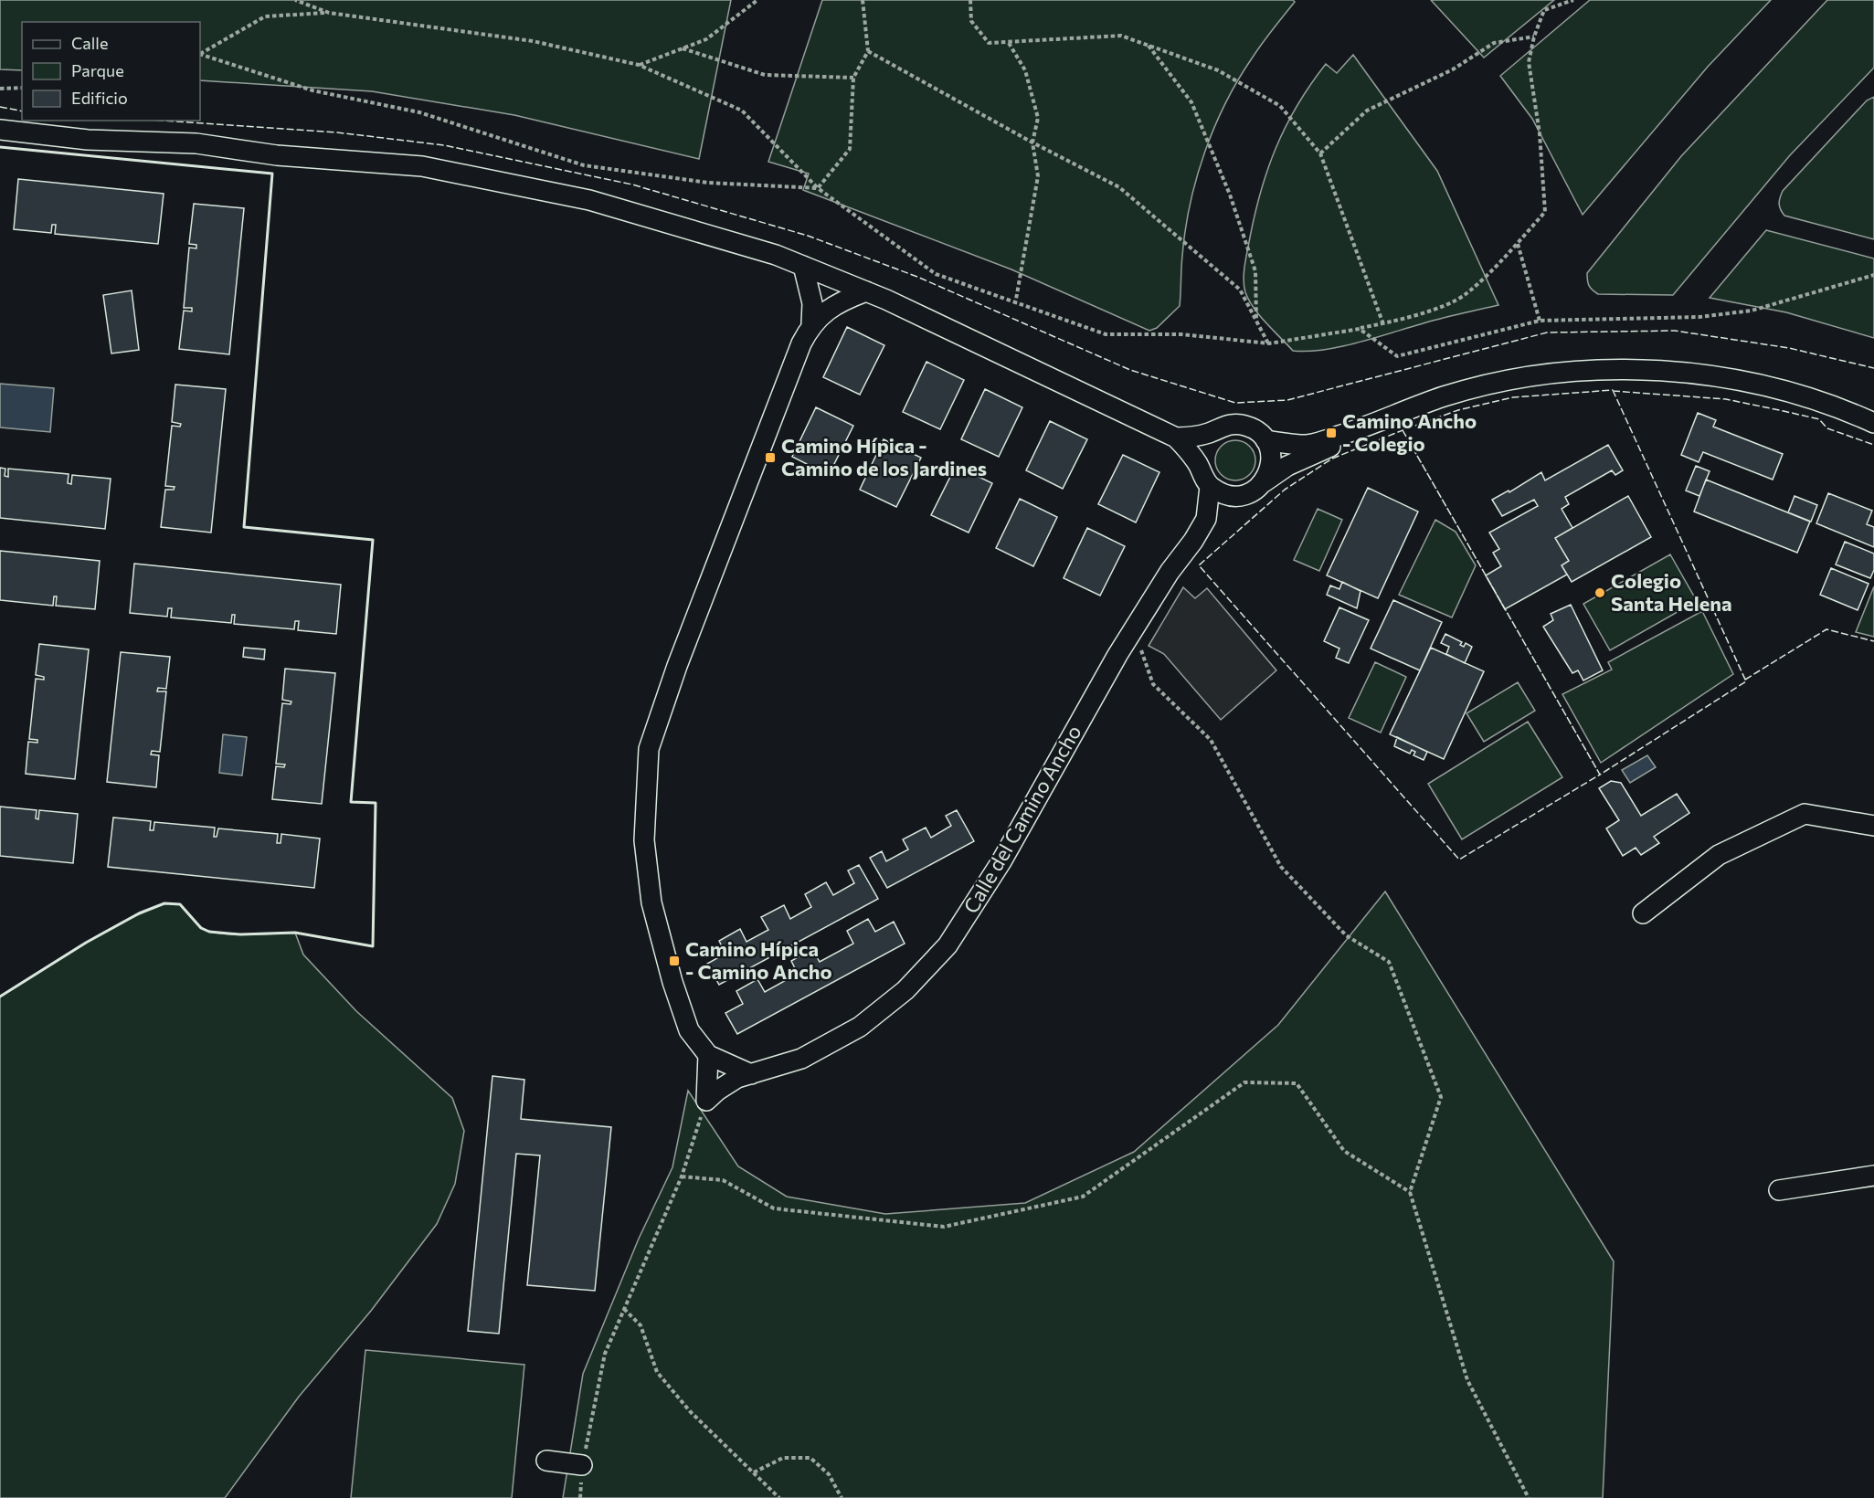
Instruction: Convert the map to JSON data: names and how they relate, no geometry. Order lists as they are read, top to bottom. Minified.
{"streets":{"street":["Calle del Camino Ancho"]},"places":{"transit":["Camino Ancho - Colegio","Camino Hípica - Camino de los Jardines","Camino Hípica - Camino Ancho"],"other":["Colegio Santa Helena"]},"legend":["Calle","Parque","Edificio"]}
